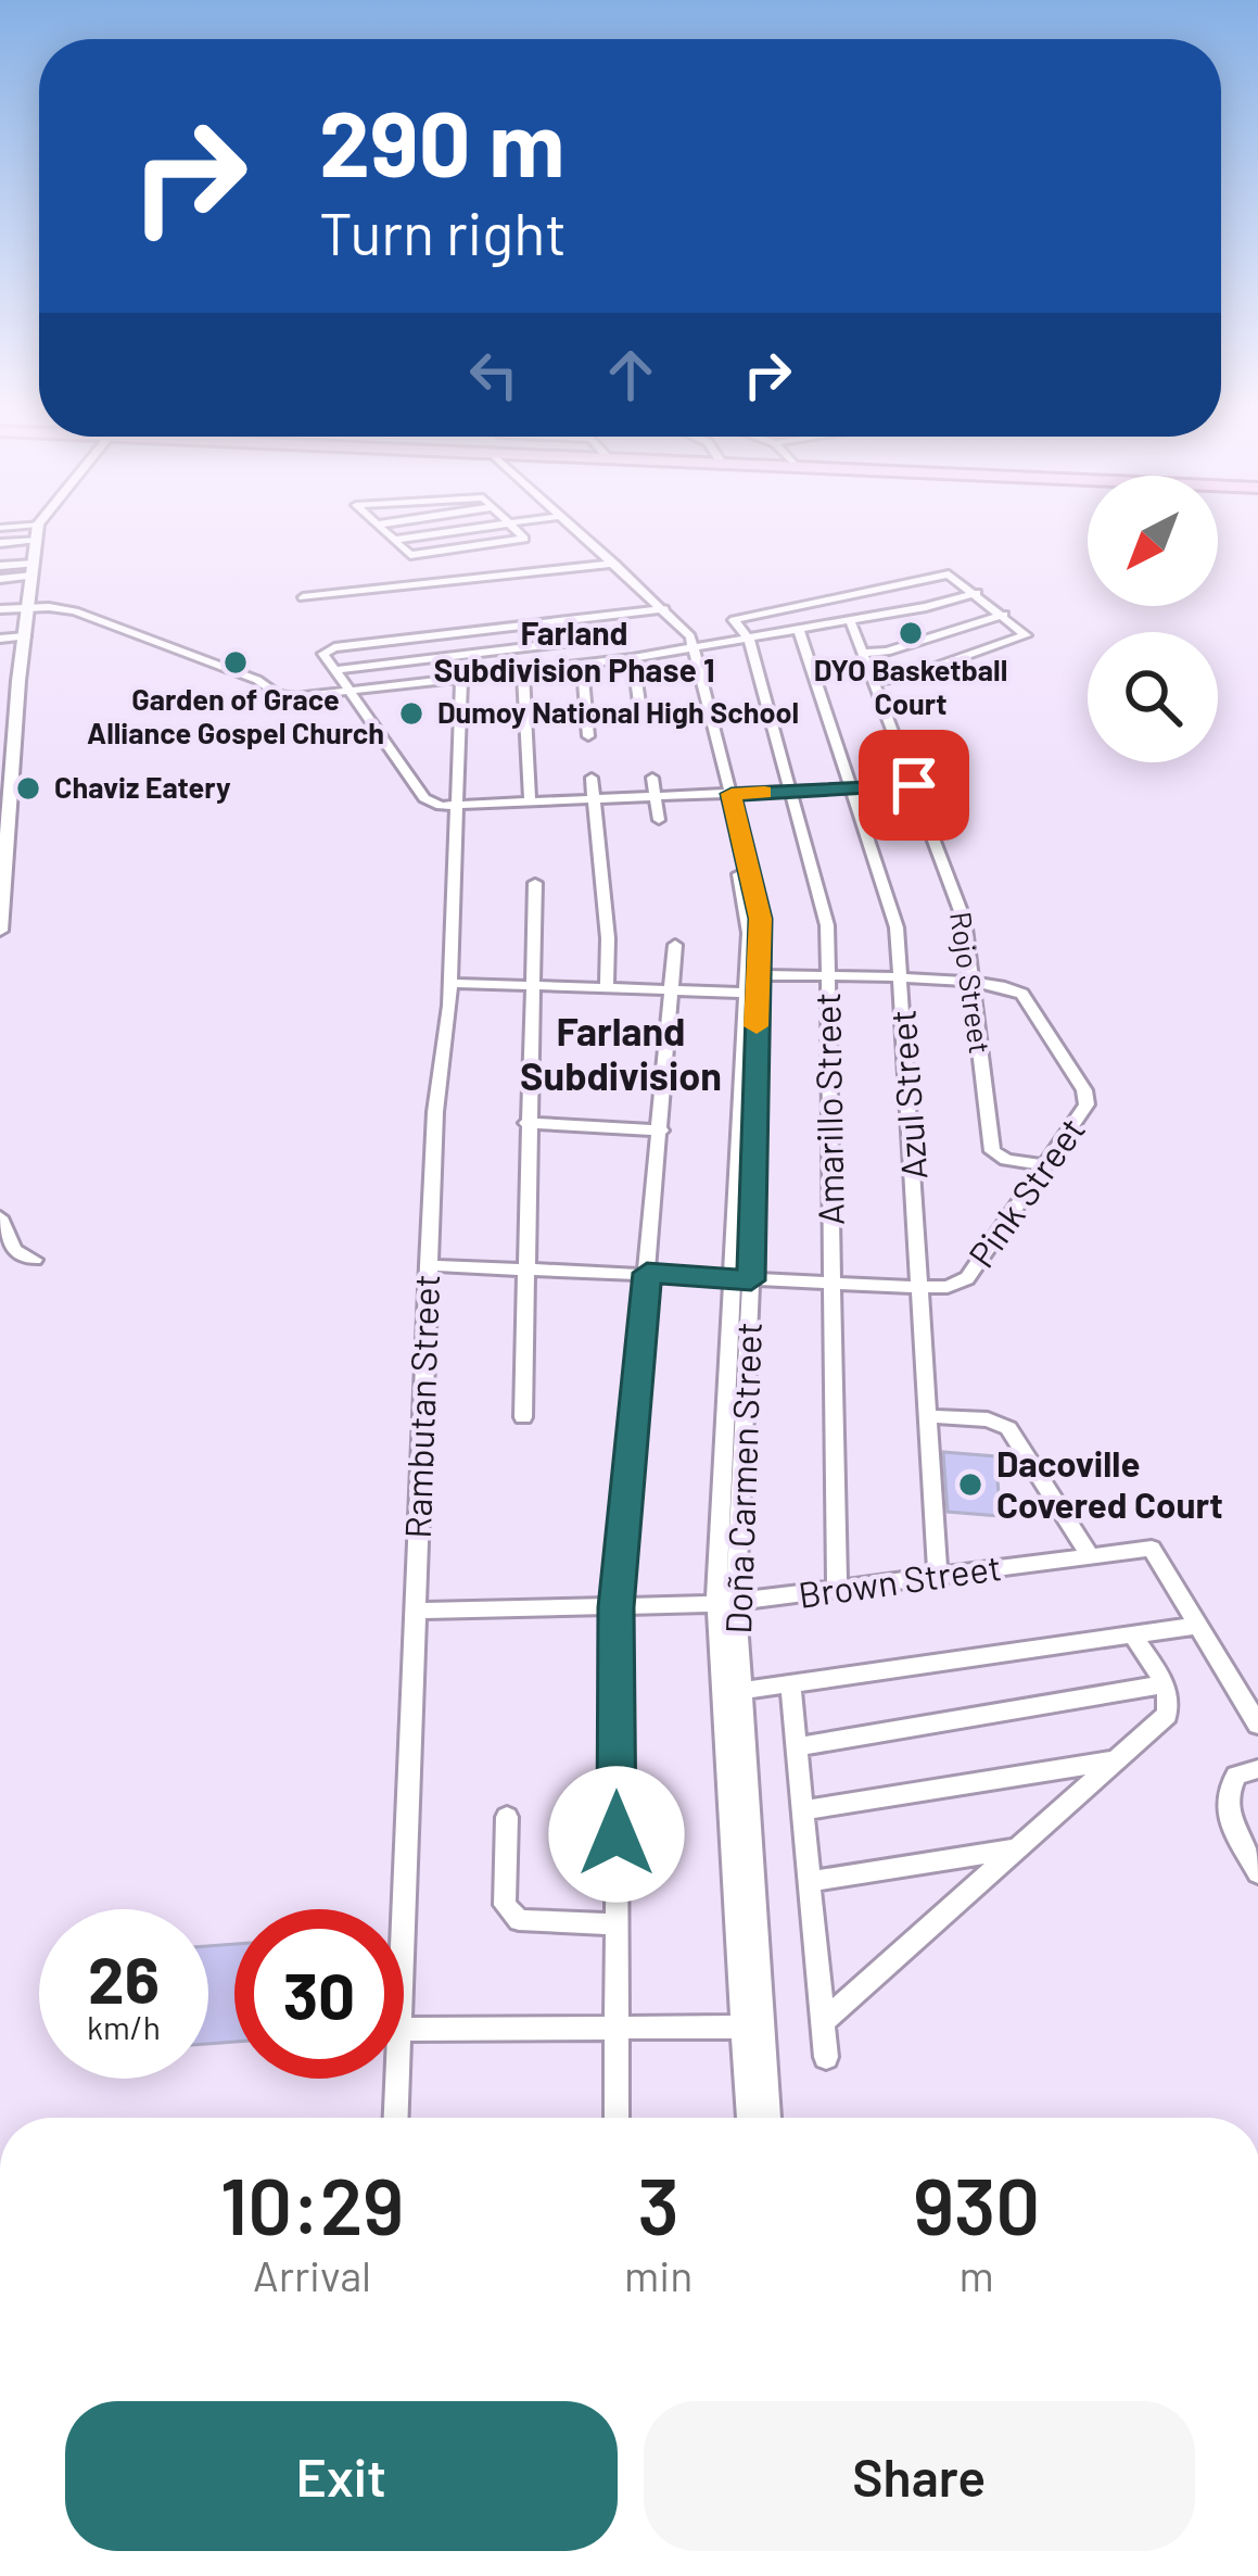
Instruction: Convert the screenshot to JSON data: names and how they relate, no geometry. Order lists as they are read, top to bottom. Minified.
{"streets":{"street":["Rojo Street","Azul Street","Amarillo Street","Pink Street","Rambutan Street","Doña Carmen Street","Brown Street"]},"crossings":[["Rojo Street","Pink Street"],["Azul Street","Pink Street"],["Azul Street","Brown Street"],["Amarillo Street","Pink Street"],["Amarillo Street","Brown Street"],["Pink Street","Rambutan Street"],["Pink Street","Doña Carmen Street"],["Rambutan Street","Brown Street"],["Doña Carmen Street","Brown Street"]],"districts":["Farland Subdivision Phase 1","Farland Subdivision"],"places":["DYO Basketball Court","Garden of Grace Alliance Gospel Church","Dumoy National High School","Chaviz Eatery","Dacoville Covered Court"],"north":"bottom left","page":{"turn":["290 m","Turn right"],"speed":"26 km/h","limit":"30","eta":["10:29","Arrival","3","min","930","m"],"buttons":["Exit","Share"]}}
